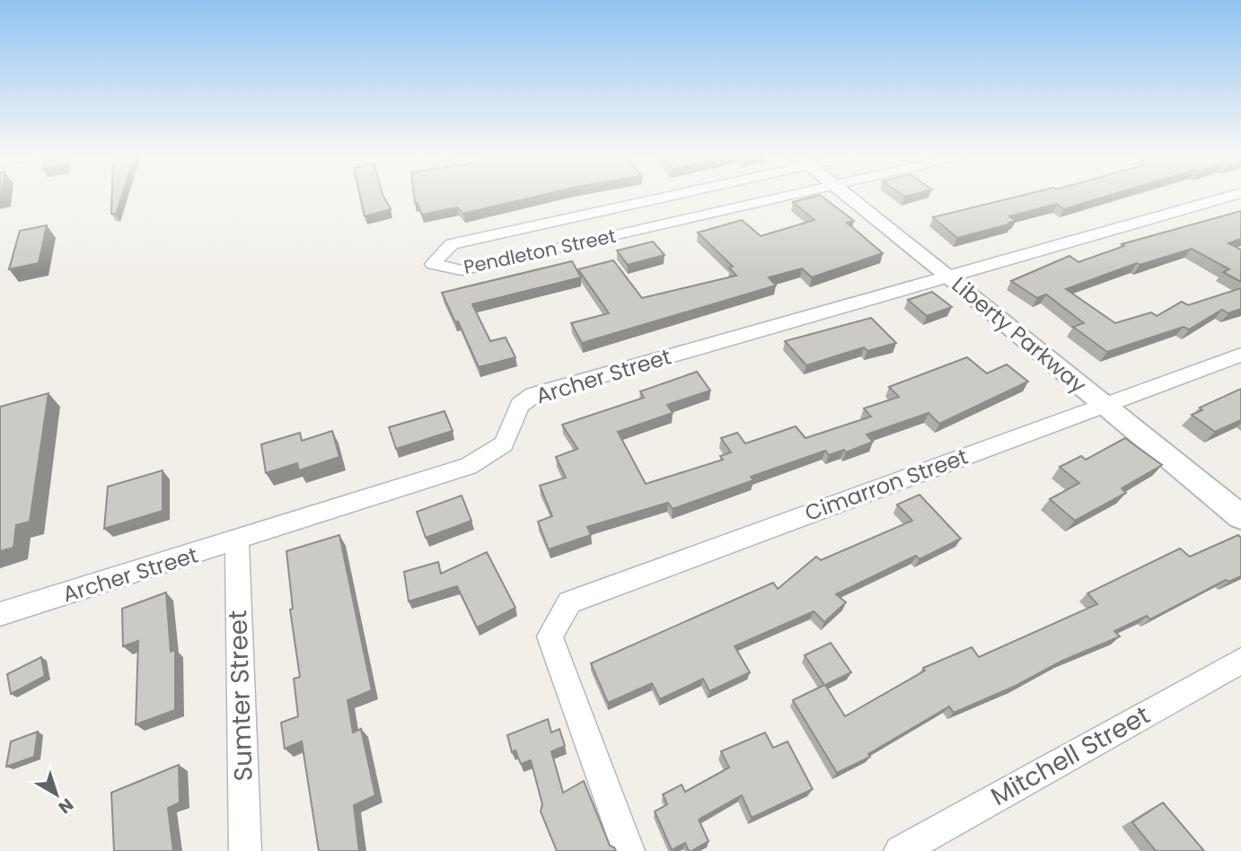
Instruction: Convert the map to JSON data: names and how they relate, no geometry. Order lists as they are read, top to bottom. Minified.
{"streets":{"street":["Pendleton Street","Liberty Parkway","Archer Street","Cimarron Street","Sumter Street","Mitchell Street"]},"crossings":[["Liberty Parkway","Archer Street"],["Liberty Parkway","Cimarron Street"],["Archer Street","Sumter Street"]],"north":"bottom right"}
